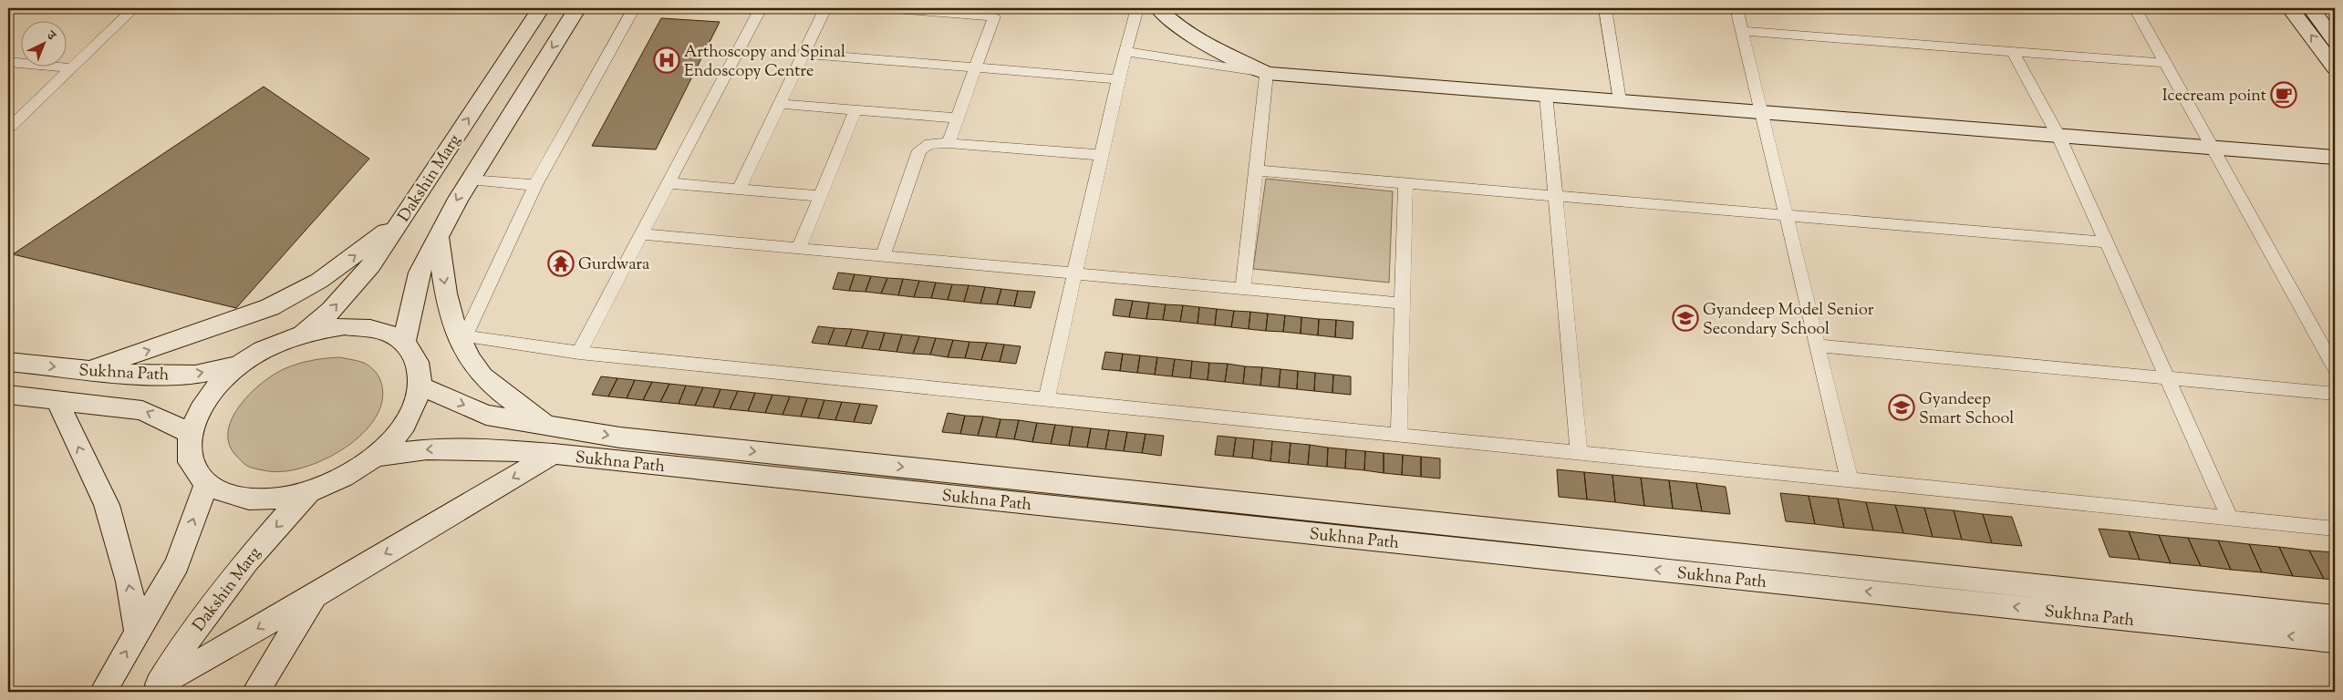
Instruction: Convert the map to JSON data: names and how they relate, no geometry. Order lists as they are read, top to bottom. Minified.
{"streets":{"main road":["Dakshin Marg","Sukhna Path"]},"places":{"hospital":["Arthoscopy and Spinal Endoscopy Centre"],"cafe":["Icecream point"],"temple":["Gurdwara"],"school or university":["Gyandeep Model Senior Secondary School","Gyandeep Smart School"]},"north":"top right"}
